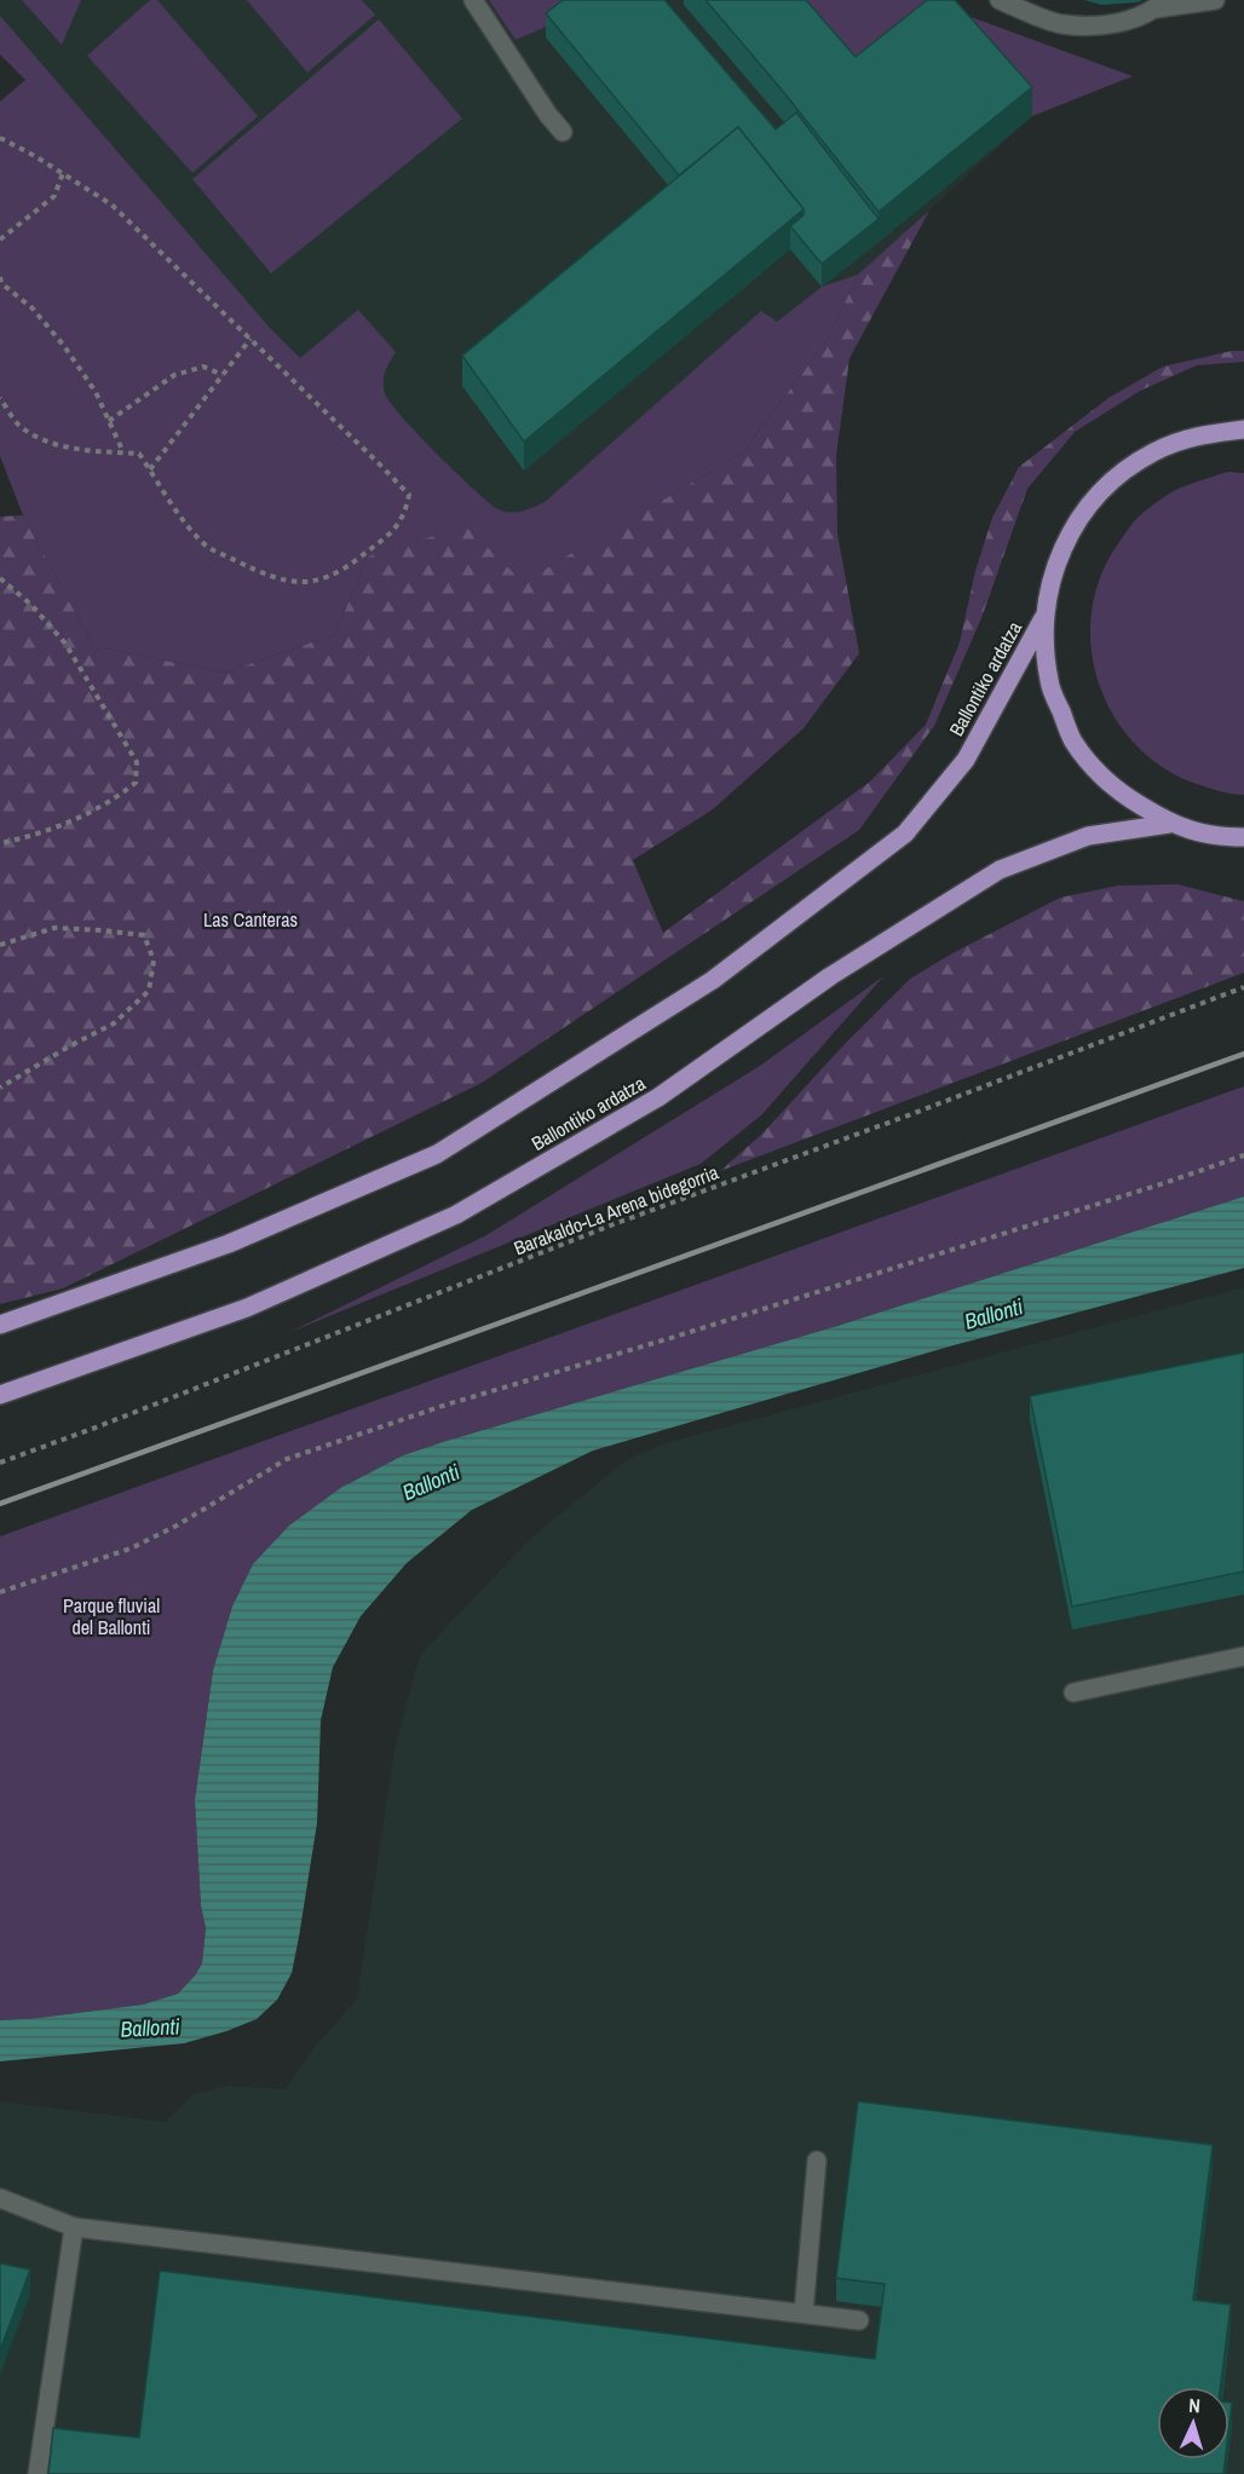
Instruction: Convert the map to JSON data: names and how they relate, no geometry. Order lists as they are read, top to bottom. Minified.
{"streets":{"main road":["Ballontiko ardatza"],"path":["Barakaldo-La Arena bidegorria"]},"water":["Ballonti"],"parks":["Las Canteras","Parque fluvial del Ballonti"],"north":"top"}
